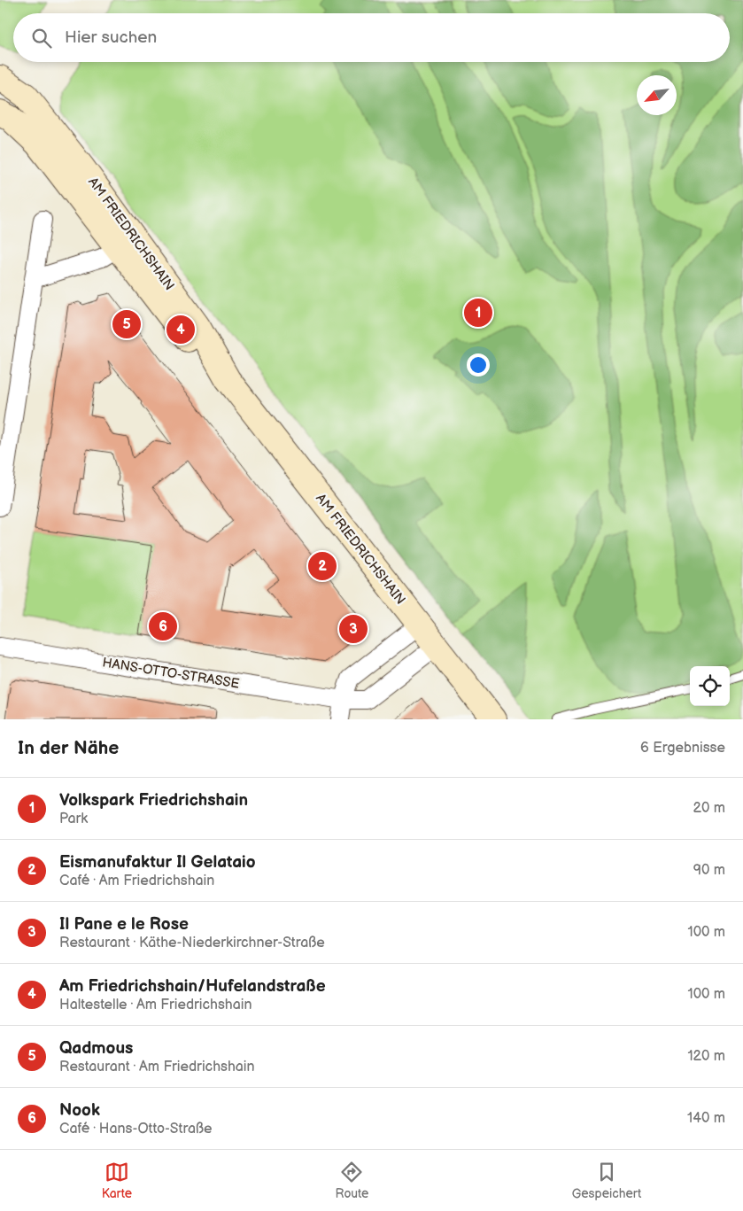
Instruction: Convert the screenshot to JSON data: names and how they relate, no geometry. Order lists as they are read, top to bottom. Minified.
{"streets":{"street":["AM FRIEDRICHSHAIN","HANS-OTTO-STRASSE"]},"crossings":[["AM FRIEDRICHSHAIN","HANS-OTTO-STRASSE"]],"north":"bottom left","page":{"search":"Hier suchen","pins":["1","5","4","2","6","3"],"heading":["In der Nähe","6 Ergebnisse"],"list":[{"mark":"1","name":"Volkspark Friedrichshain","note":"Park","value":"20 m"},{"mark":"2","name":"Eismanufaktur Il Gelataio","note":"Café · Am Friedrichshain","value":"90 m"},{"mark":"3","name":"Il Pane e le Rose","note":"Restaurant · Käthe-Niederkirchner-Straße","value":"100 m"},{"mark":"4","name":"Am Friedrichshain/Hufelandstraße","note":"Haltestelle · Am Friedrichshain","value":"100 m"},{"mark":"5","name":"Qadmous","note":"Restaurant · Am Friedrichshain","value":"120 m"},{"mark":"6","name":"Nook","note":"Café · Hans-Otto-Straße","value":"140 m"}],"nav":["Karte","Route","Gespeichert"]}}
